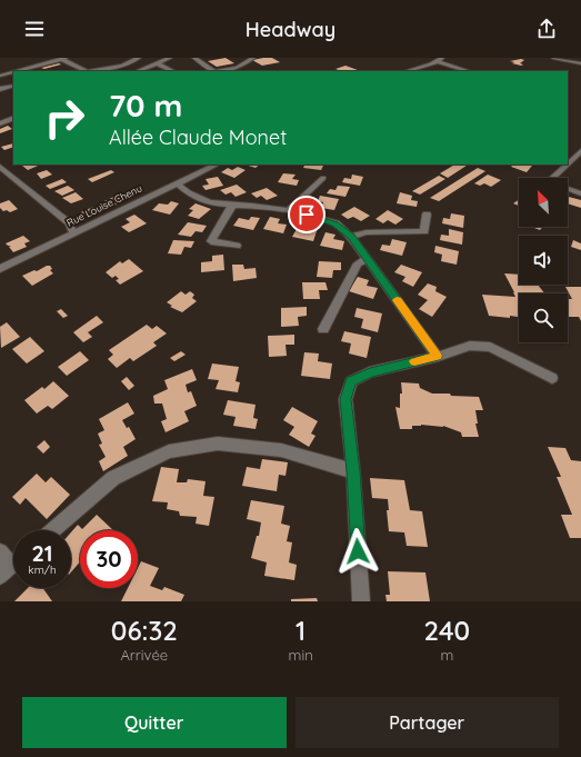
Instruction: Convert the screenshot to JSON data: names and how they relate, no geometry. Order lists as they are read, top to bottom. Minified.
{"streets":{"street":["Rue Louise Chenu"]},"north":"top left","page":{"header":"Headway","turn":["70 m","Allée Claude Monet"],"speed":"21 km/h","limit":"30","eta":["06:32","Arrivée","1","min","240","m"],"buttons":["Quitter","Partager"]}}
